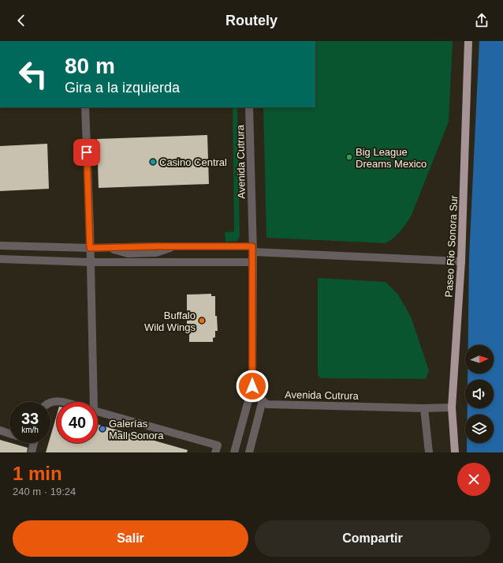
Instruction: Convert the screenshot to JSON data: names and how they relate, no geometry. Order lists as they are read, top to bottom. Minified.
{"streets":{"main road":["Paseo Rio Sonora Sur"],"street":["Avenida Cutrura"]},"crossings":[["Avenida Cutrura","Paseo Rio Sonora Sur"]],"places":["Big League Dreams Mexico","Casino Central","Buffalo Wild Wings","Galerías Mall Sonora"],"north":"right","page":{"header":"Routely","turn":["80 m","Gira a la izquierda"],"speed":"33 km/h","limit":"40","heading":["1 min","240 m · 19:24"],"buttons":["Salir","Compartir"]}}
